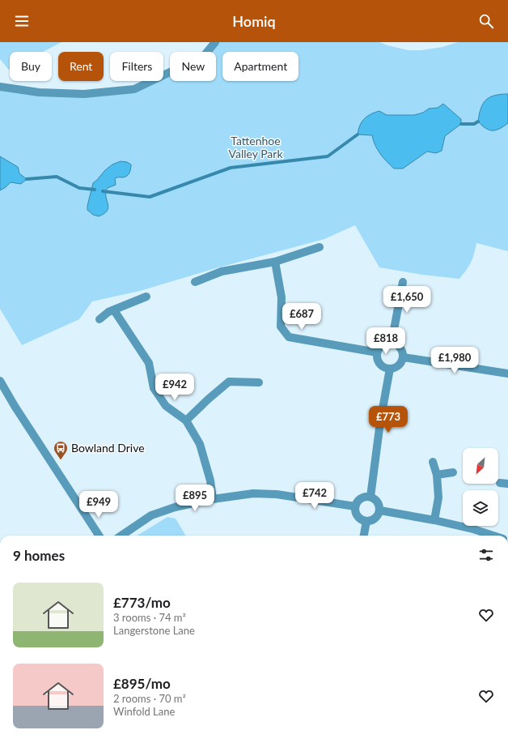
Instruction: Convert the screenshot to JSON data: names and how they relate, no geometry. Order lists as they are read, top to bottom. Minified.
{"parks":["Tattenhoe Valley Park"],"places":{"bus stop":["Bowland Drive"]},"north":"bottom left","page":{"header":"Homiq","chip":["Buy","Rent","Filters","New","Apartment"],"price":["£1,650","£687","£818","£1,980","£942","£773","£742","£895","£949"],"heading":"9 homes","list":[{"name":"£773/mo","note":"3 rooms · 74 m² · Langerstone Lane"},{"name":"£895/mo","note":"2 rooms · 70 m² · Winfold Lane"}]}}
